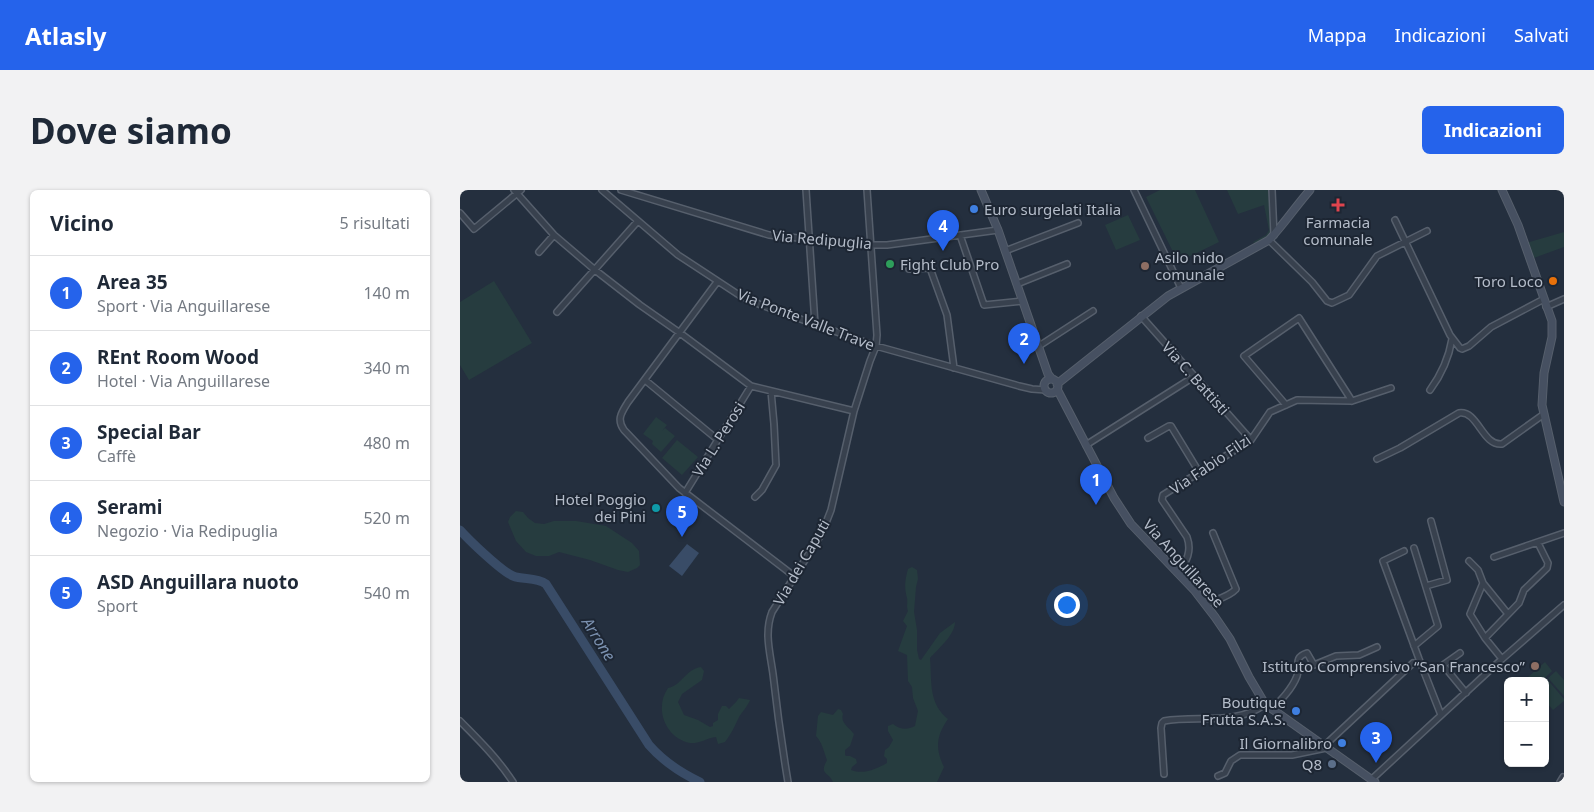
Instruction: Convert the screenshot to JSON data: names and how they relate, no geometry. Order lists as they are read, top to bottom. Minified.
{"streets":{"main road":["Via Anguillarese"],"street":["Via Redipuglia","Via Ponte Valle Trave","Via C. Battisti","Via L. Perosi","Via Fabio Filzi","Via dei Caputi"]},"crossings":[["Via Redipuglia","Via Anguillarese"],["Via Ponte Valle Trave","Via dei Caputi"],["Via Ponte Valle Trave","Via Anguillarese"],["Via C. Battisti","Via Fabio Filzi"],["Via Fabio Filzi","Via Anguillarese"]],"water":["Arrone"],"places":{"health":["Farmacia comunale"],"other":["Euro surgelati Italia","Fight Club Pro","Asilo nido comunale","Toro Loco","Hotel Poggio dei Pini","Istituto Comprensivo “San Francesco”","Boutique Frutta S.A.S.","Il Giornalibro","Q8"]},"page":{"header":"Atlasly","nav":["Mappa","Indicazioni","Salvati"],"buttons":"Indicazioni","title":"Dove siamo","heading":["Vicino","5 risultati"],"pins":["4","2","1","5","3"],"list":[{"mark":"1","name":"Area 35","note":"Sport · Via Anguillarese","value":"140 m"},{"mark":"2","name":"REnt Room Wood","note":"Hotel · Via Anguillarese","value":"340 m"},{"mark":"3","name":"Special Bar","note":"Caffè","value":"480 m"},{"mark":"4","name":"Serami","note":"Negozio · Via Redipuglia","value":"520 m"},{"mark":"5","name":"ASD Anguillara nuoto","note":"Sport","value":"540 m"}],"map_buttons":["+","−"]}}
